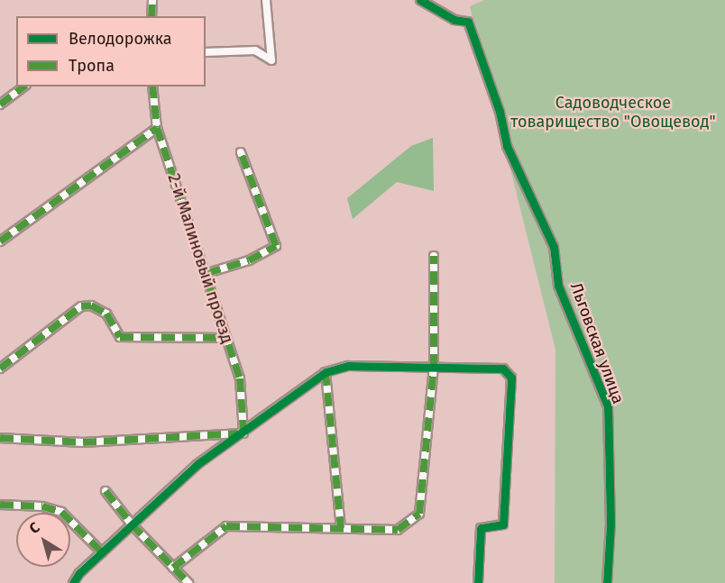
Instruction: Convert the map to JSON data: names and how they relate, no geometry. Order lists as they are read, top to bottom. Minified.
{"streets":{"street":["2-й Малиновый проезд","Льговская улица"]},"parks":["Садоводческое товарищество \"Овощевод\""],"legend":["Велодорожка","Тропа"],"north":"top left"}
